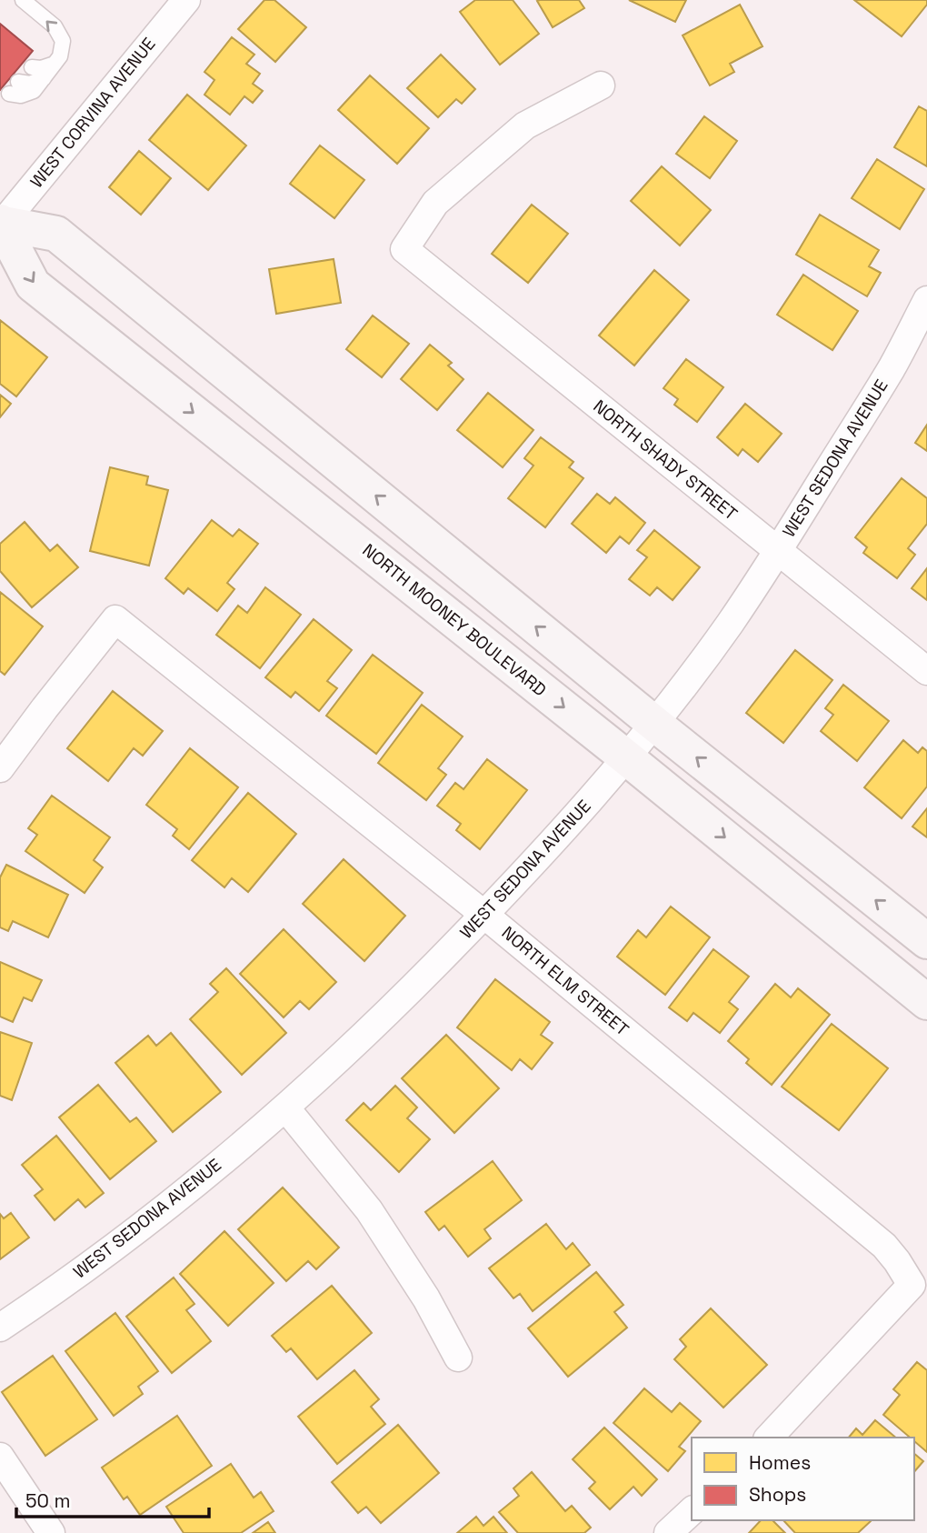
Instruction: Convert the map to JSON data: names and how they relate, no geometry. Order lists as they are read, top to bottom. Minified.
{"streets":{"street":["WEST CORVINA AVENUE","WEST SEDONA AVENUE","NORTH SHADY STREET","NORTH MOONEY BOULEVARD","NORTH ELM STREET"]},"crossings":[["WEST CORVINA AVENUE","NORTH MOONEY BOULEVARD"],["WEST SEDONA AVENUE","NORTH SHADY STREET"],["WEST SEDONA AVENUE","NORTH MOONEY BOULEVARD"],["WEST SEDONA AVENUE","NORTH ELM STREET"]],"legend":["Homes","Shops"],"scale_bar":"50 m"}
